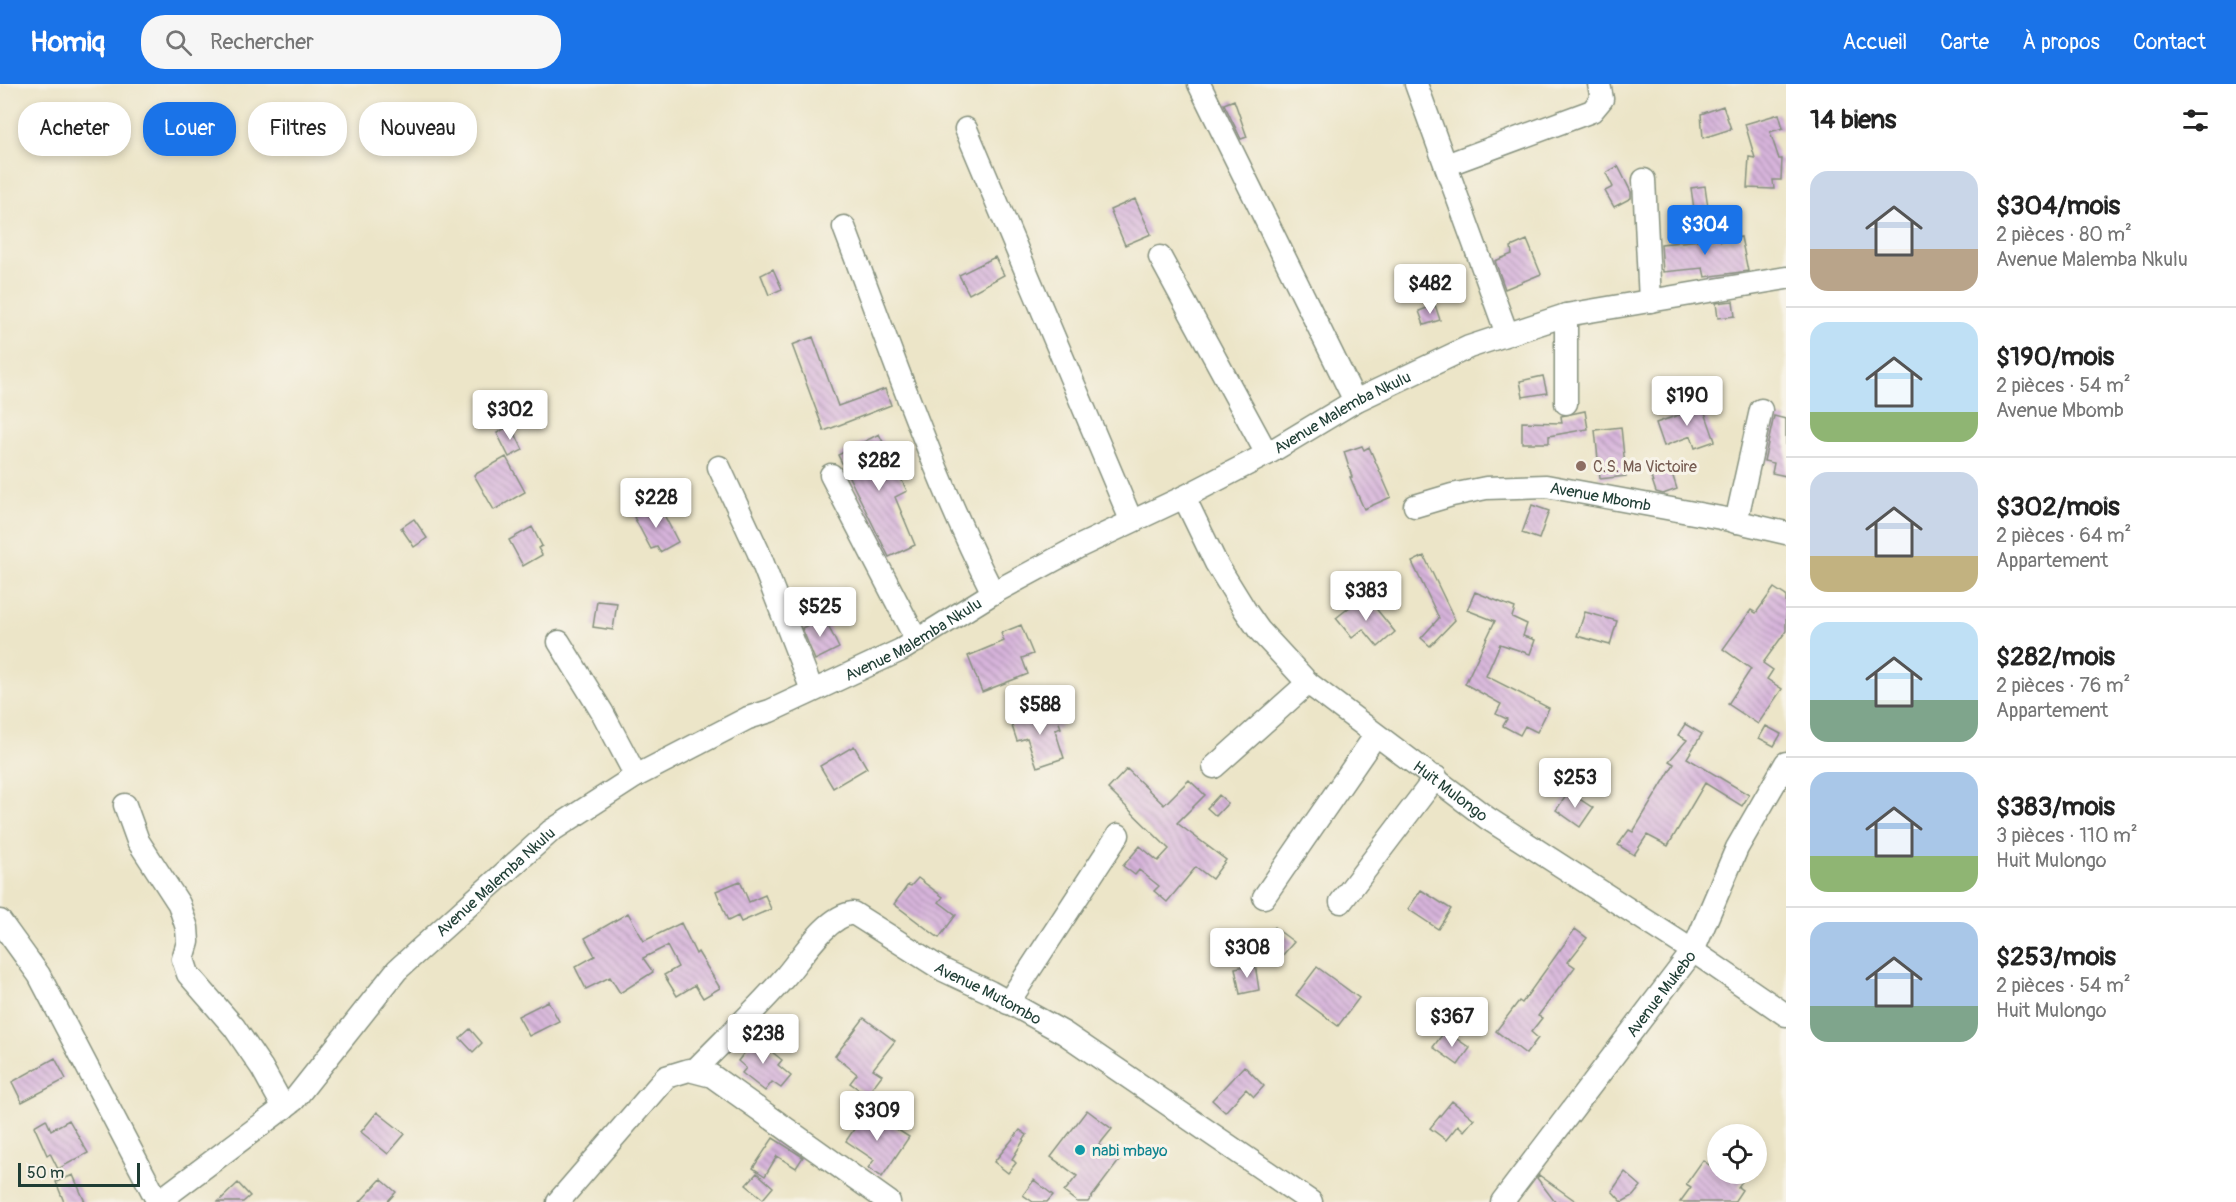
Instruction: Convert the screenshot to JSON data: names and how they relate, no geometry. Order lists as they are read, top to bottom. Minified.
{"streets":{"street":["Avenue Malemba Nkulu","Avenue Mbomb","Huit Mulongo","Avenue Mukebo","Avenue Mutombo"]},"crossings":[["Avenue Malemba Nkulu","Huit Mulongo"],["Huit Mulongo","Avenue Mukebo"]],"places":["C.S. Ma Victoire","nabi mbayo"],"scale_bar":"50 m","page":{"header":"Homiq","search":"Rechercher","nav":["Accueil","Carte","À propos","Contact"],"heading":"14 biens","chip":["Acheter","Louer","Filtres","Nouveau"],"list":[{"name":"$304/mois","note":"2 pièces · 80 m² · Avenue Malemba Nkulu"},{"name":"$190/mois","note":"2 pièces · 54 m² · Avenue Mbomb"},{"name":"$302/mois","note":"2 pièces · 64 m² · Appartement"},{"name":"$282/mois","note":"2 pièces · 76 m² · Appartement"},{"name":"$383/mois","note":"3 pièces · 110 m² · Huit Mulongo"},{"name":"$253/mois","note":"2 pièces · 54 m² · Huit Mulongo"}],"price":["$304","$482","$190","$302","$282","$228","$383","$525","$588","$253","$308","$367","$238","$309"],"scale":"50 m"}}
